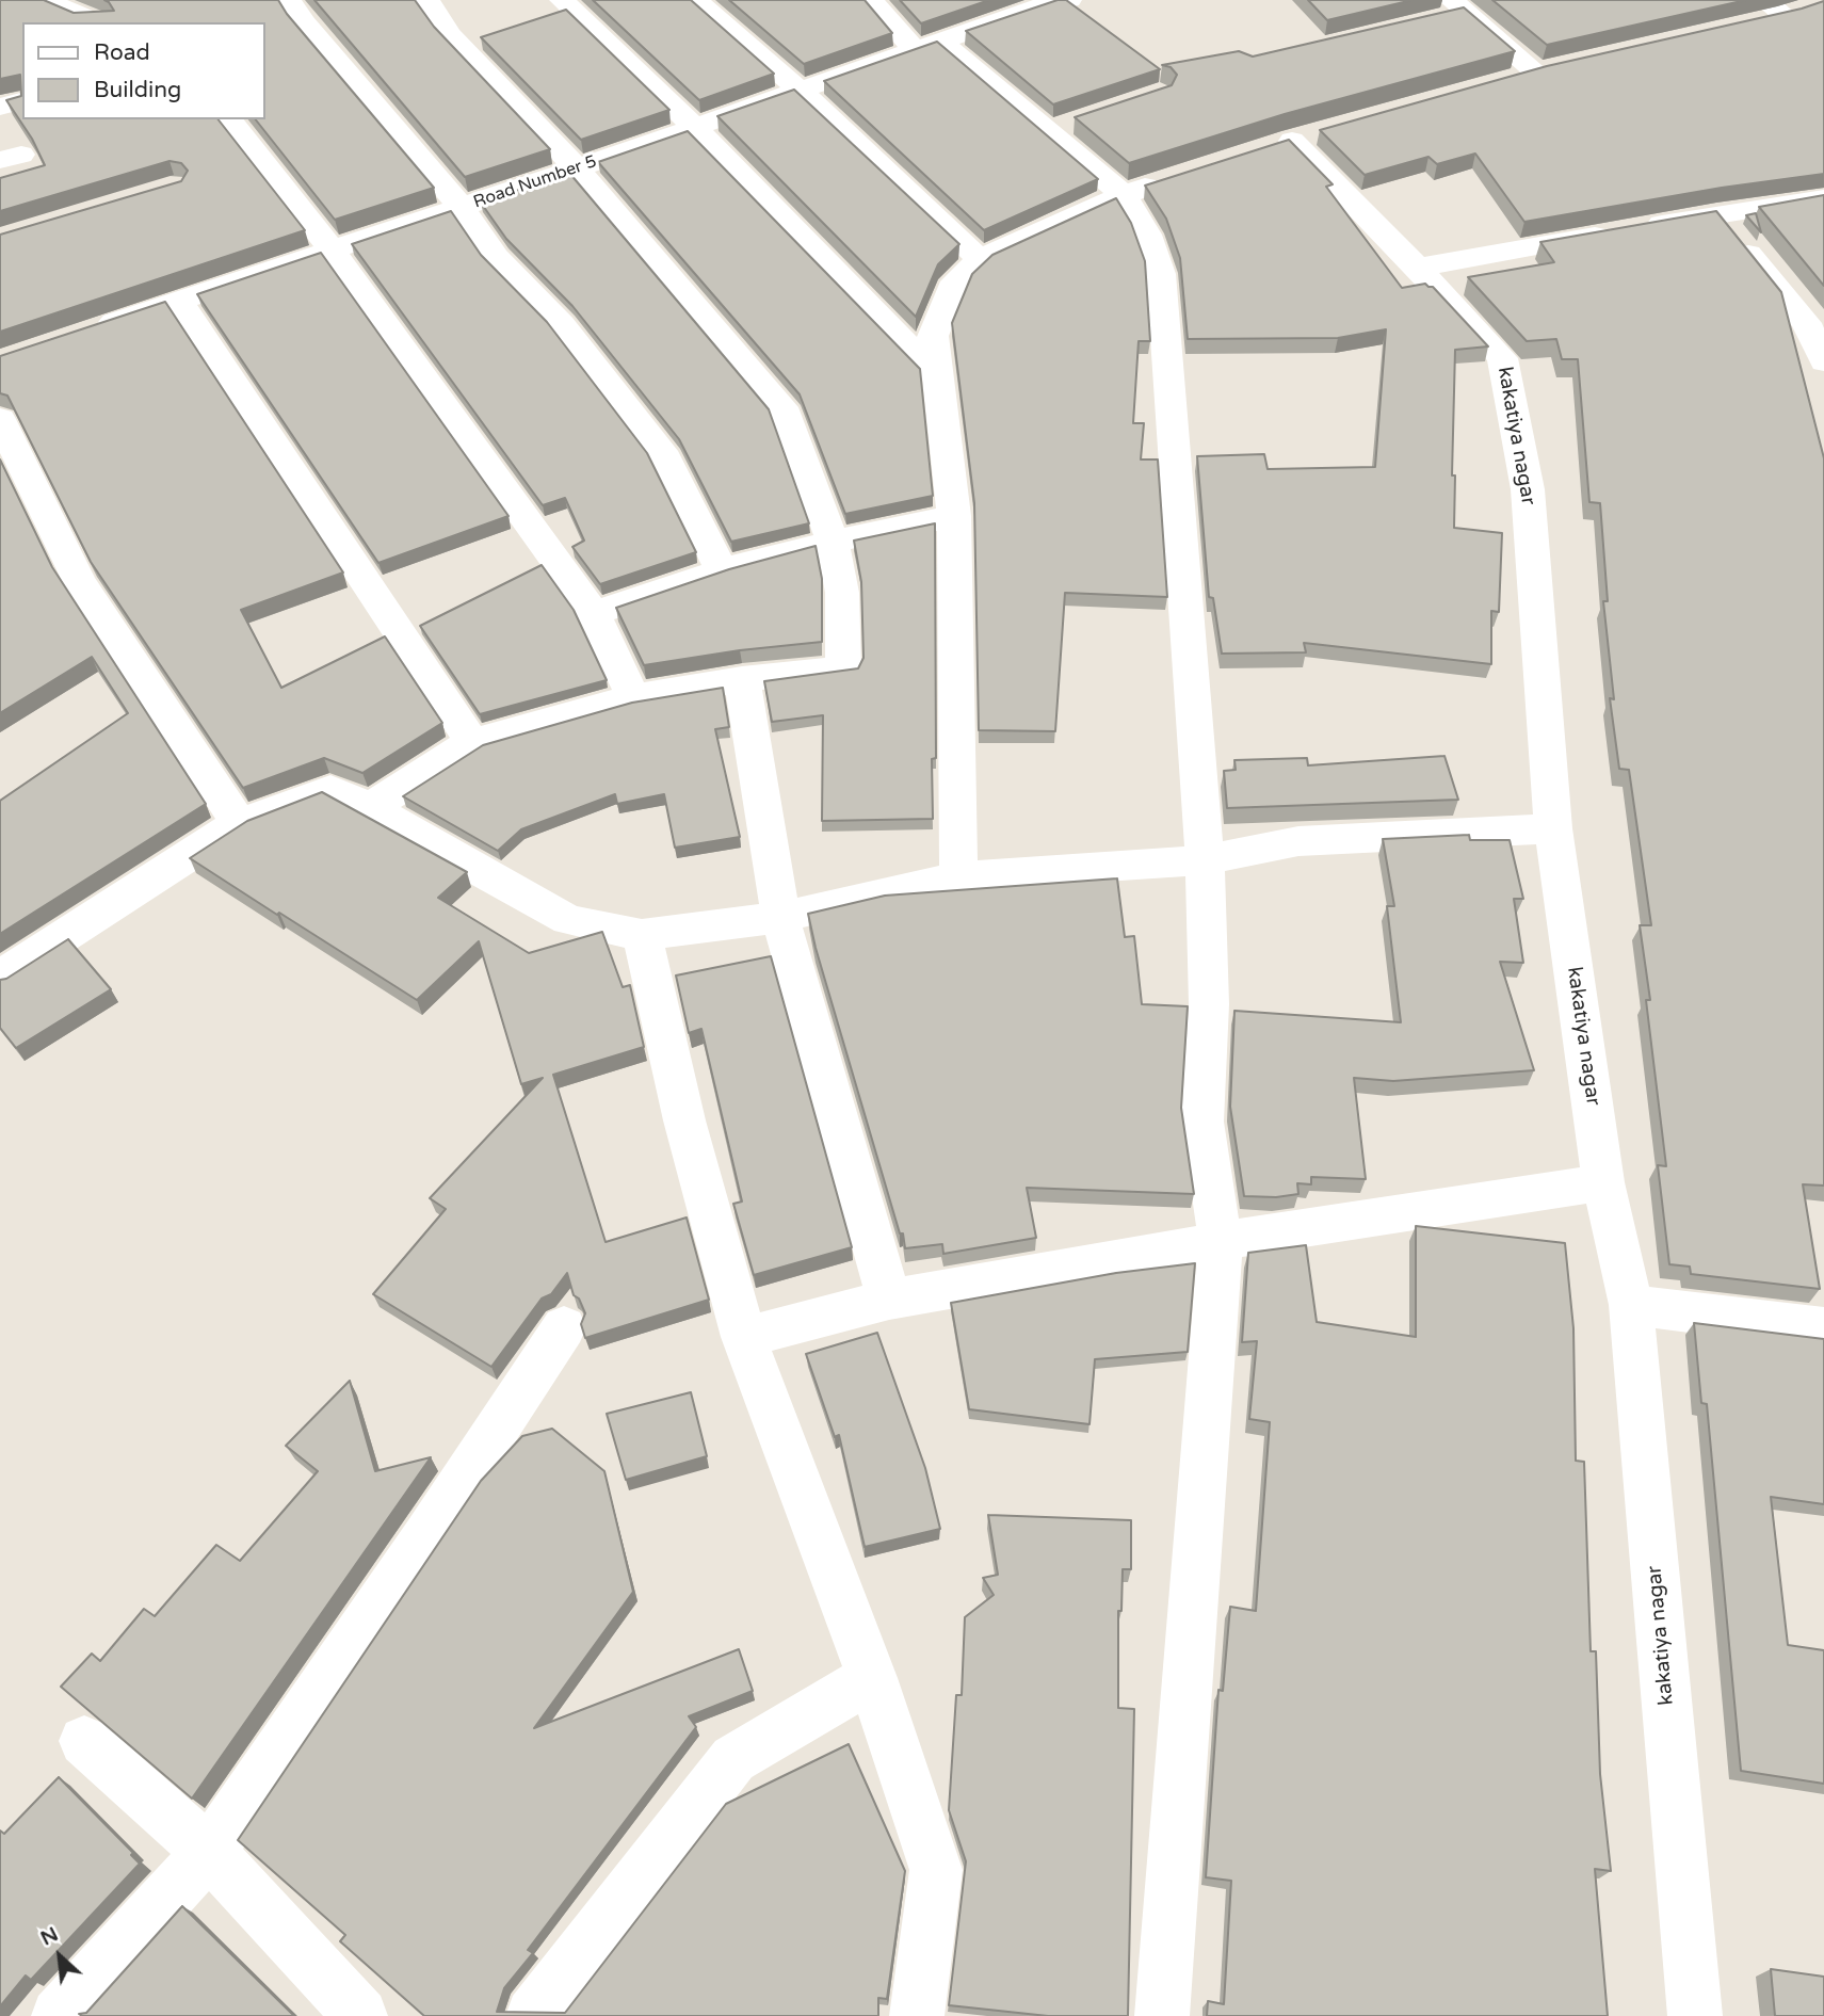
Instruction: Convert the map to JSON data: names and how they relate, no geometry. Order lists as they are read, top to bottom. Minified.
{"streets":{"street":["Road Number 5","kakatiya nagar"]},"legend":["Road","Building"],"north":"top left"}
